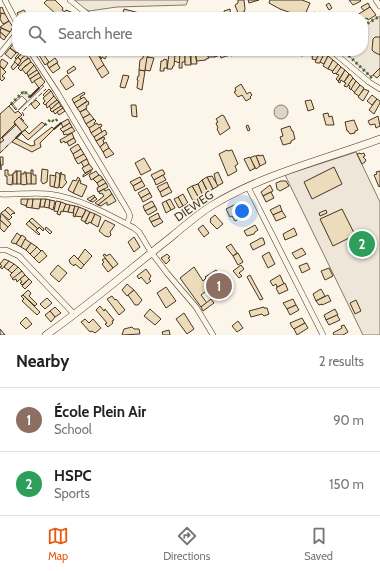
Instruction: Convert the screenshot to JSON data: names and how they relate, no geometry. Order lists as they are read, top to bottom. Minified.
{"streets":{"street":["DIEWEG"]},"page":{"search":"Search here","pins":["2","1"],"heading":["Nearby","2 results"],"list":[{"mark":"1","name":"École Plein Air","note":"School","value":"90 m"},{"mark":"2","name":"HSPC","note":"Sports","value":"150 m"}],"nav":["Map","Directions","Saved"]}}
